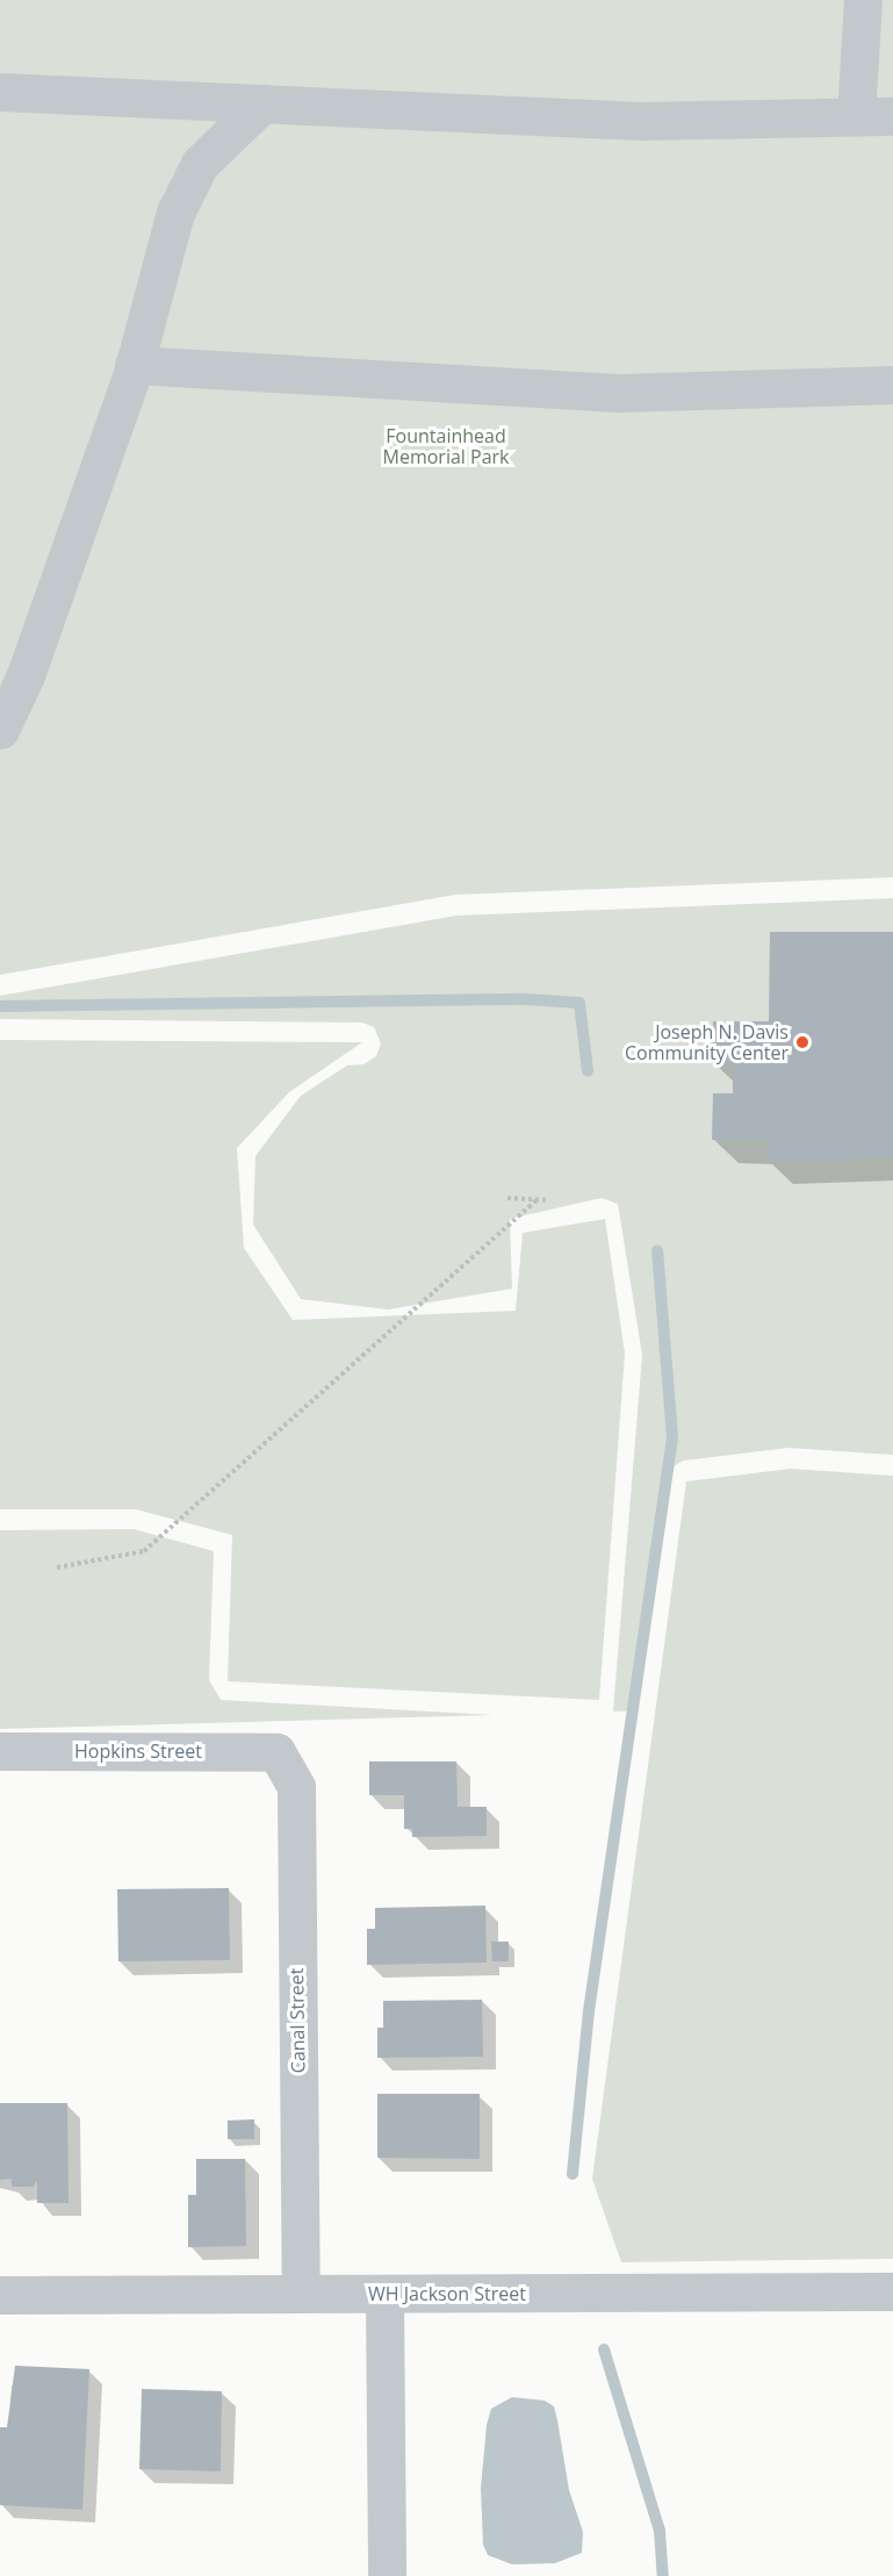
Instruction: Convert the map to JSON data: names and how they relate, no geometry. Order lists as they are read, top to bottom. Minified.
{"streets":{"street":["Hopkins Street","Canal Street","WH Jackson Street"]},"crossings":[["Hopkins Street","Canal Street"],["Canal Street","WH Jackson Street"]],"parks":["Fountainhead Memorial Park"],"places":["Joseph N. Davis Community Center"]}
